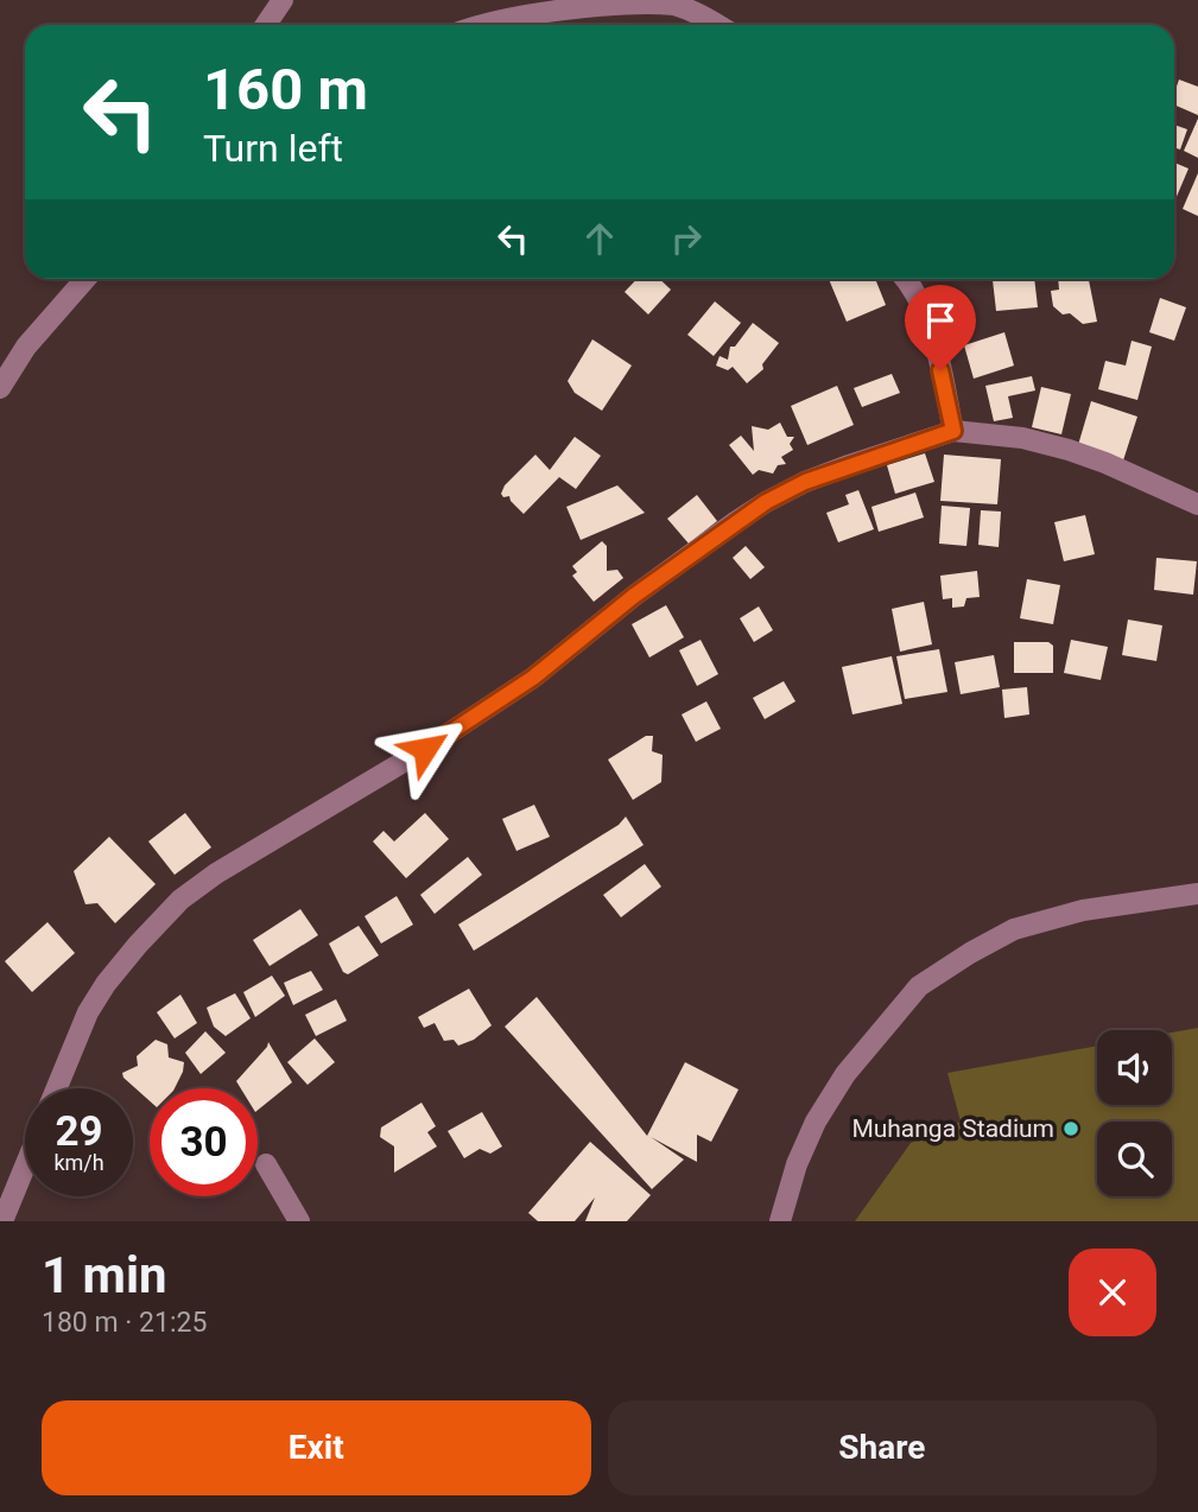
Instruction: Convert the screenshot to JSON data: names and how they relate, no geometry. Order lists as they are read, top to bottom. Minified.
{"places":["Muhanga Stadium"],"page":{"turn":["160 m","Turn left"],"speed":"29 km/h","limit":"30","heading":["1 min","180 m · 21:25"],"buttons":["Exit","Share"]}}
